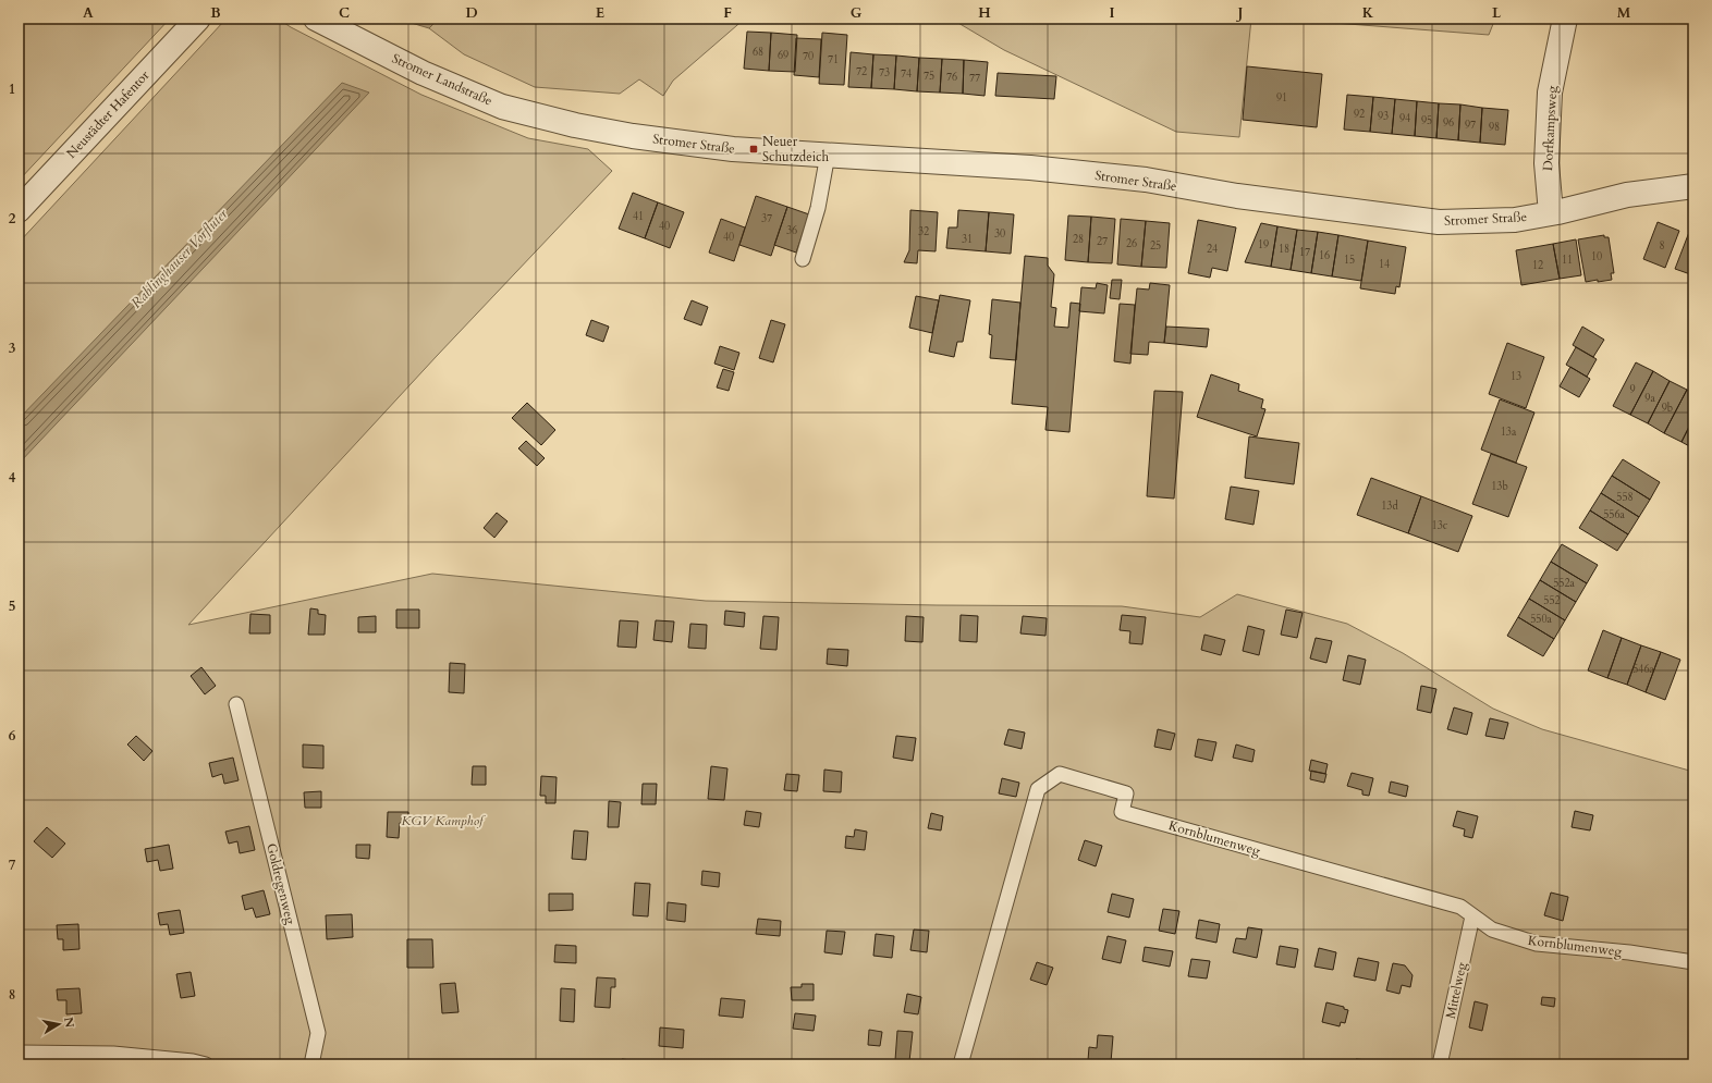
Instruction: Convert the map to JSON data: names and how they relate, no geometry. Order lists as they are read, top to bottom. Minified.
{"streets":{"street":["Stromer Landstraße","Neustädter Hafentor","Dorfkampsweg","Stromer Straße"],"lane":["Kornblumenweg","Goldregenweg","Mittelweg"]},"crossings":[["Stromer Landstraße","Stromer Straße"],["Dorfkampsweg","Stromer Straße"],["Kornblumenweg","Mittelweg"]],"water":["Rablinghauser Vorfluter"],"parks":["KGV Kamphof"],"places":{"transit":["Neuer Schutzdeich"]},"house_numbers":["68","69","70","71","72","73","74","75","76","77","91","92","93","94","95","96","97","98","41","37","40","36","32","30","40","31","28","27","26","19","25","8","24","18","17","16","10","15","11","14","12","13","9","9a","9b","13a","13b","558","13d","556a","13c","552a","552","550a","546a"],"north":"right","grid":{"columns":["A","B","C","D","E","F","G","H","I","J","K","L","M"],"rows":["1","2","3","4","5","6","7","8"]}}
